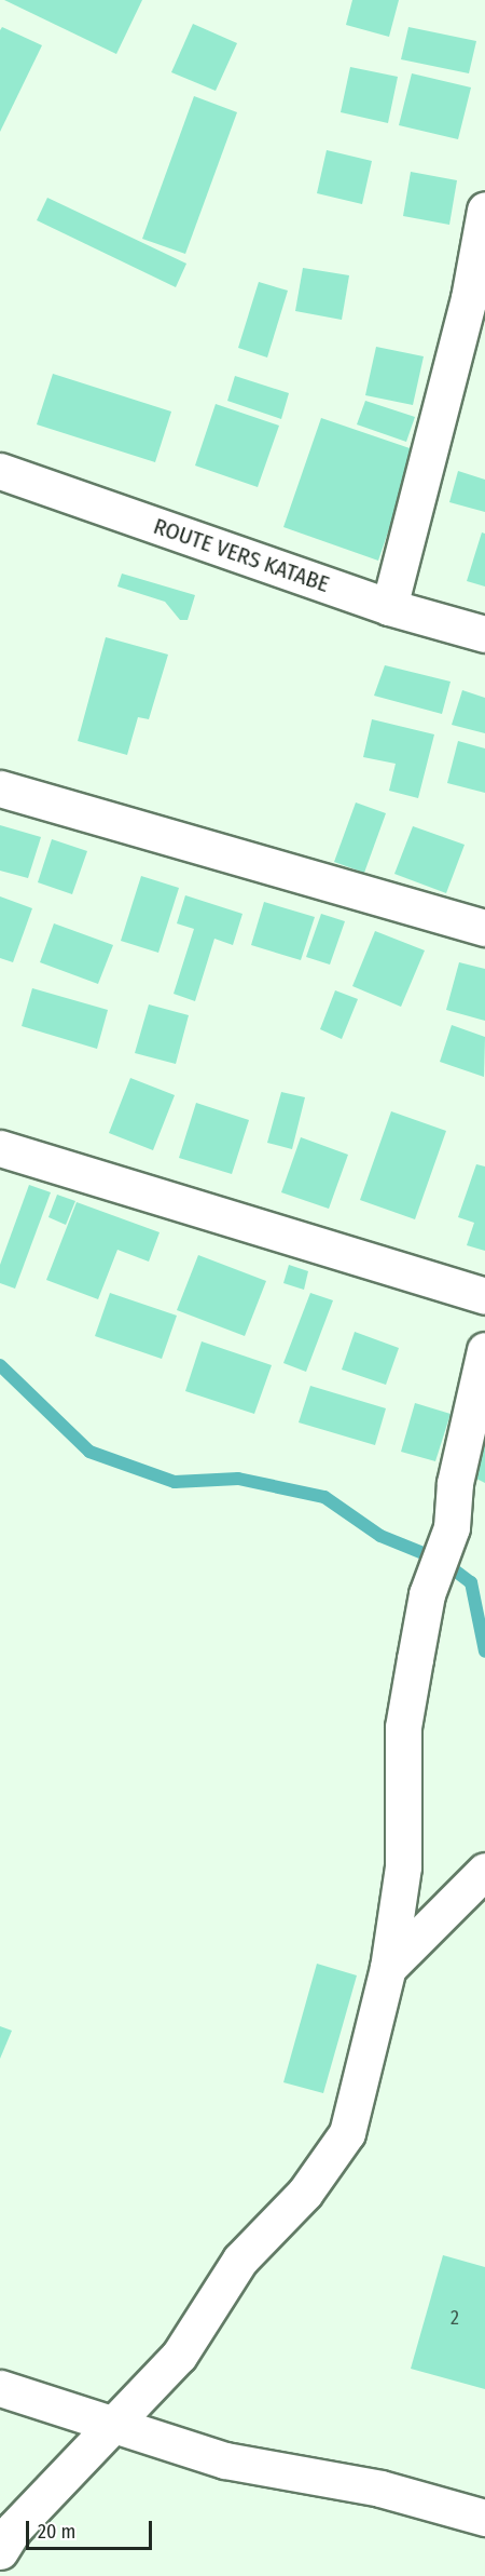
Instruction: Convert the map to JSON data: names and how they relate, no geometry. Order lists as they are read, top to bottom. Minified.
{"streets":{"street":["ROUTE VERS KATABE"]},"house_numbers":["2"],"scale_bar":"20 m"}
